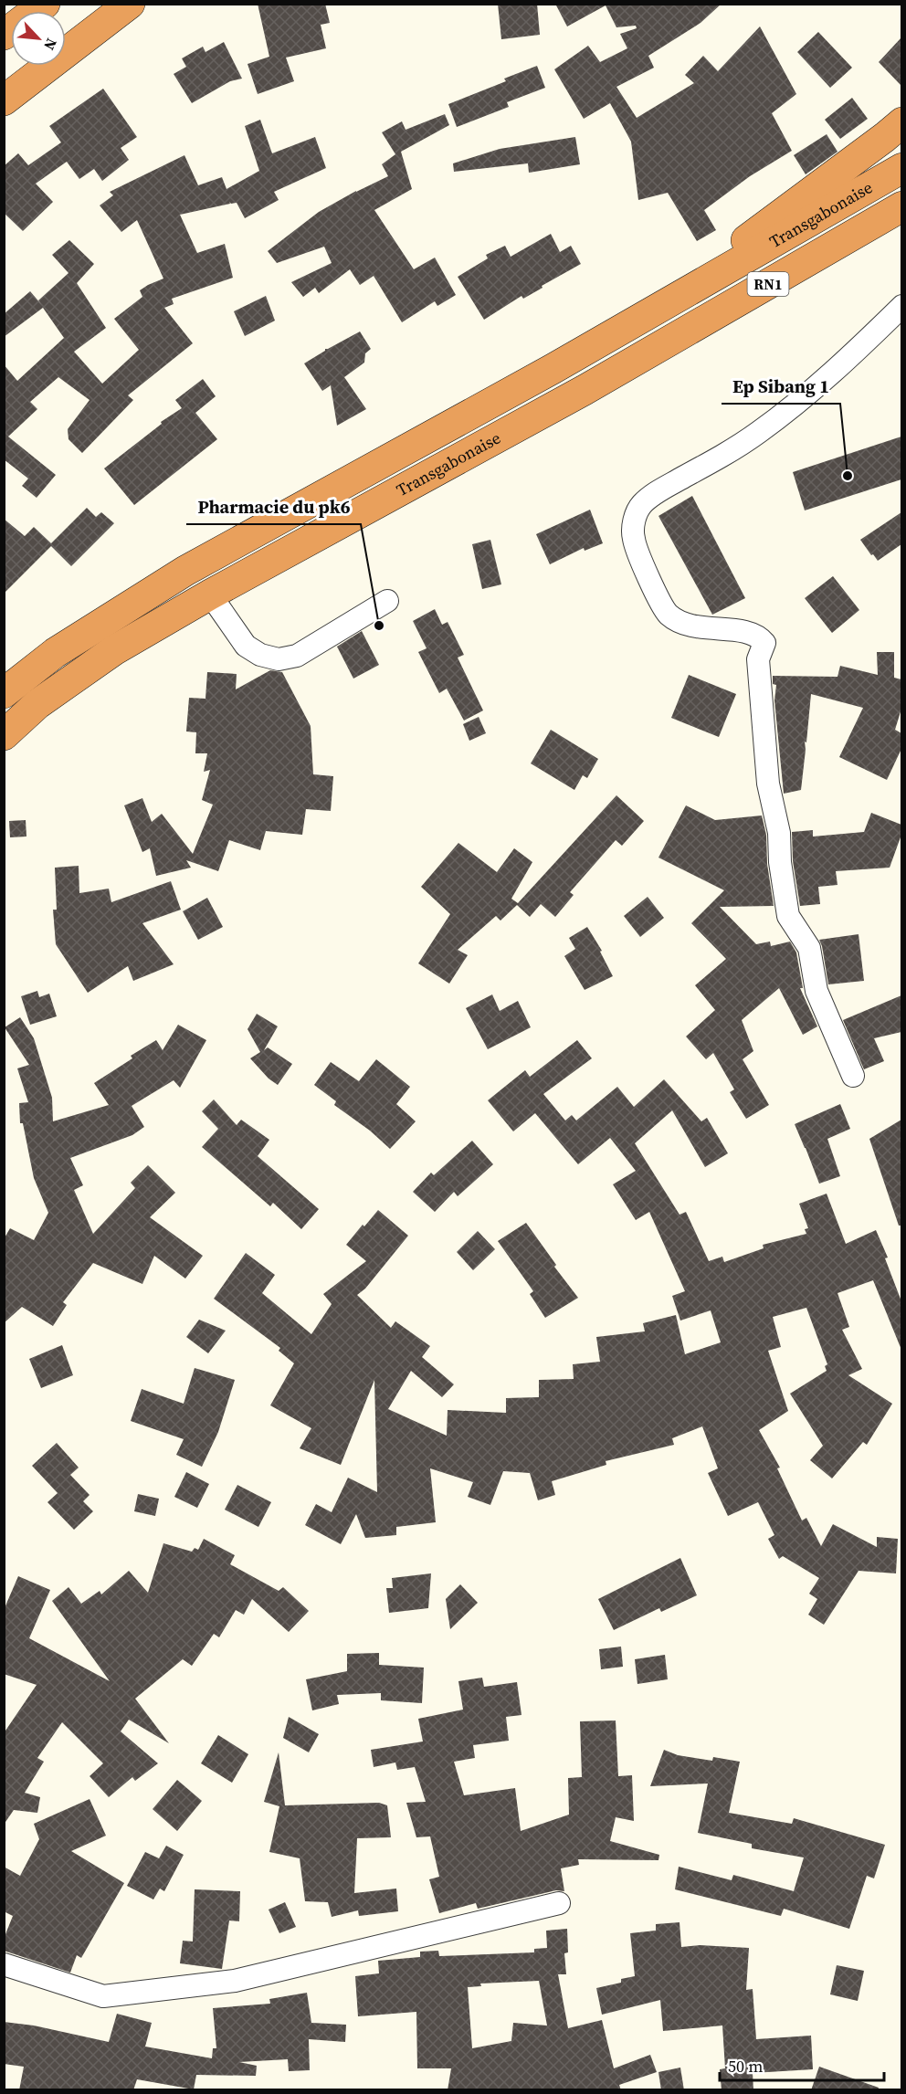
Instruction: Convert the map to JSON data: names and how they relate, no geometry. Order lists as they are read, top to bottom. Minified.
{"streets":{"highway":["Transgabonaise","RN1"]},"places":["Ep Sibang 1","Pharmacie du pk6"],"scale_bar":"50 m","north":"bottom right"}
